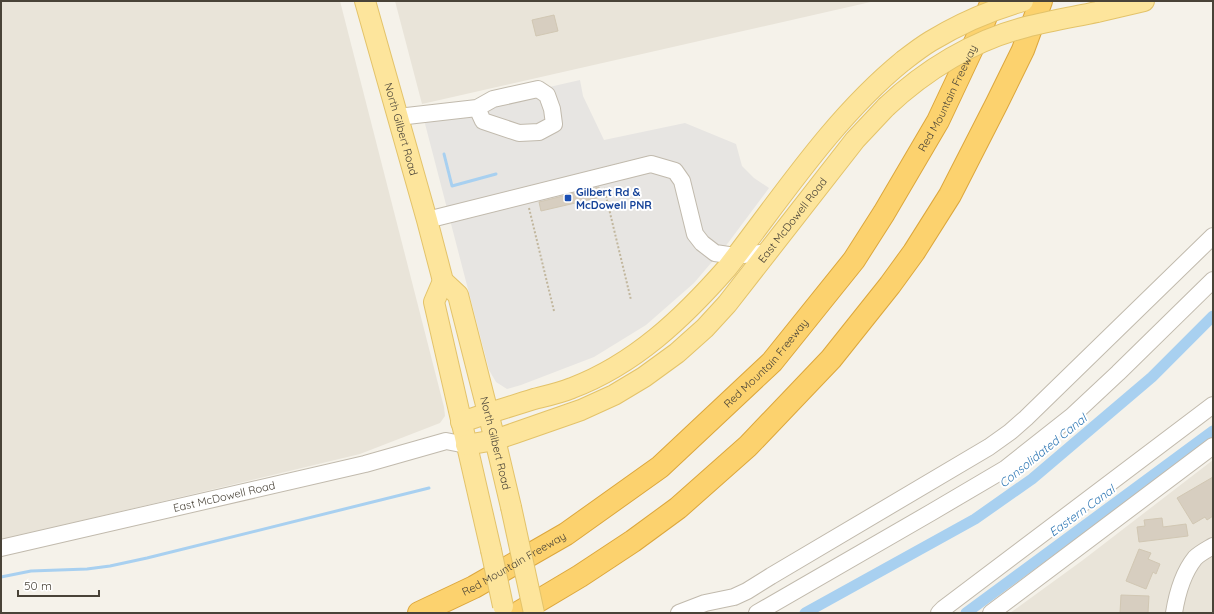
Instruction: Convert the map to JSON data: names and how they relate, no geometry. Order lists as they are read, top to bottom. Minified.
{"streets":{"highway":["Red Mountain Freeway"],"main road":["North Gilbert Road","East McDowell Road"]},"crossings":[["North Gilbert Road","East McDowell Road"]],"water":["Consolidated Canal","Eastern Canal"],"places":{"transit":["Gilbert Rd & McDowell PNR"]},"scale_bar":"50 m"}
